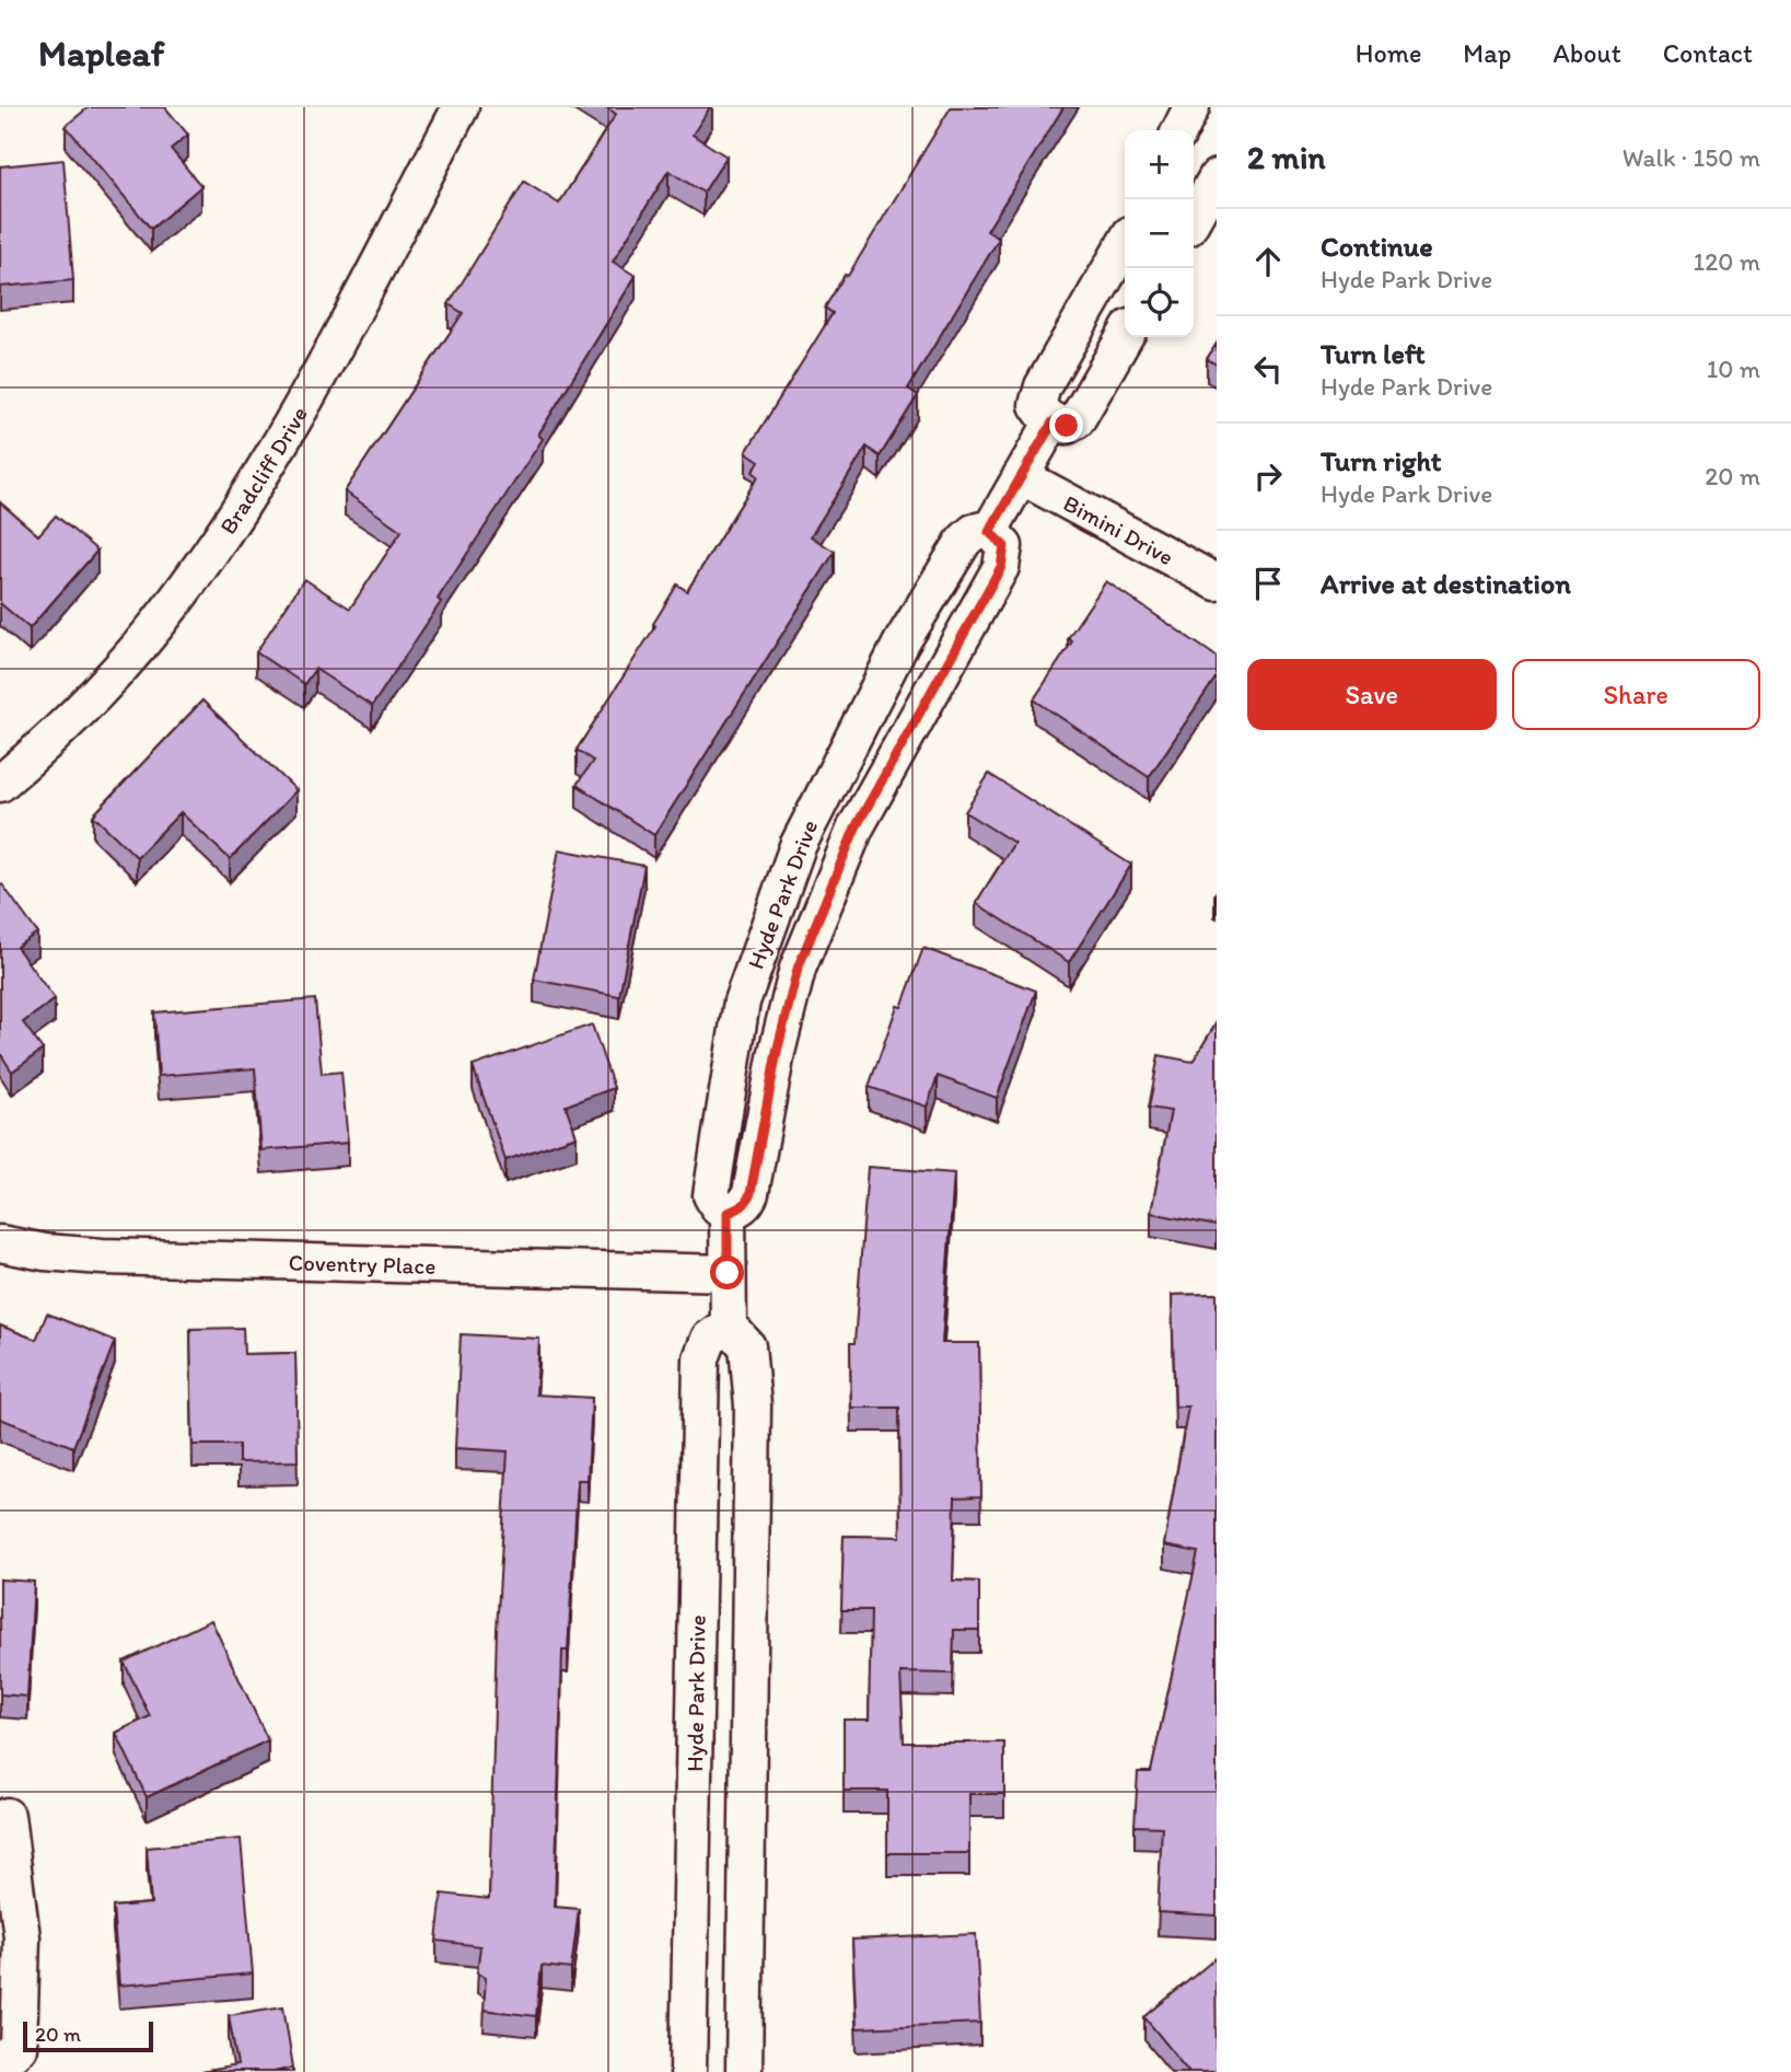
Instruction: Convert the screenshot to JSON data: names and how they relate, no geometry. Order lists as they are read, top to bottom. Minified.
{"streets":{"street":["Bradcliff Drive","Bimini Drive","Hyde Park Drive","Coventry Place"]},"crossings":[["Hyde Park Drive","Coventry Place"]],"scale_bar":"20 m","page":{"header":"Mapleaf","nav":["Home","Map","About","Contact"],"heading":["2 min","Walk · 150 m"],"map_buttons":["+","−"],"list":[["Continue","Hyde Park Drive","120 m"],["Turn left","Hyde Park Drive","10 m"],["Turn right","Hyde Park Drive","20 m"],"Arrive at destination"],"buttons":["Save","Share"],"scale":"20 m"}}
